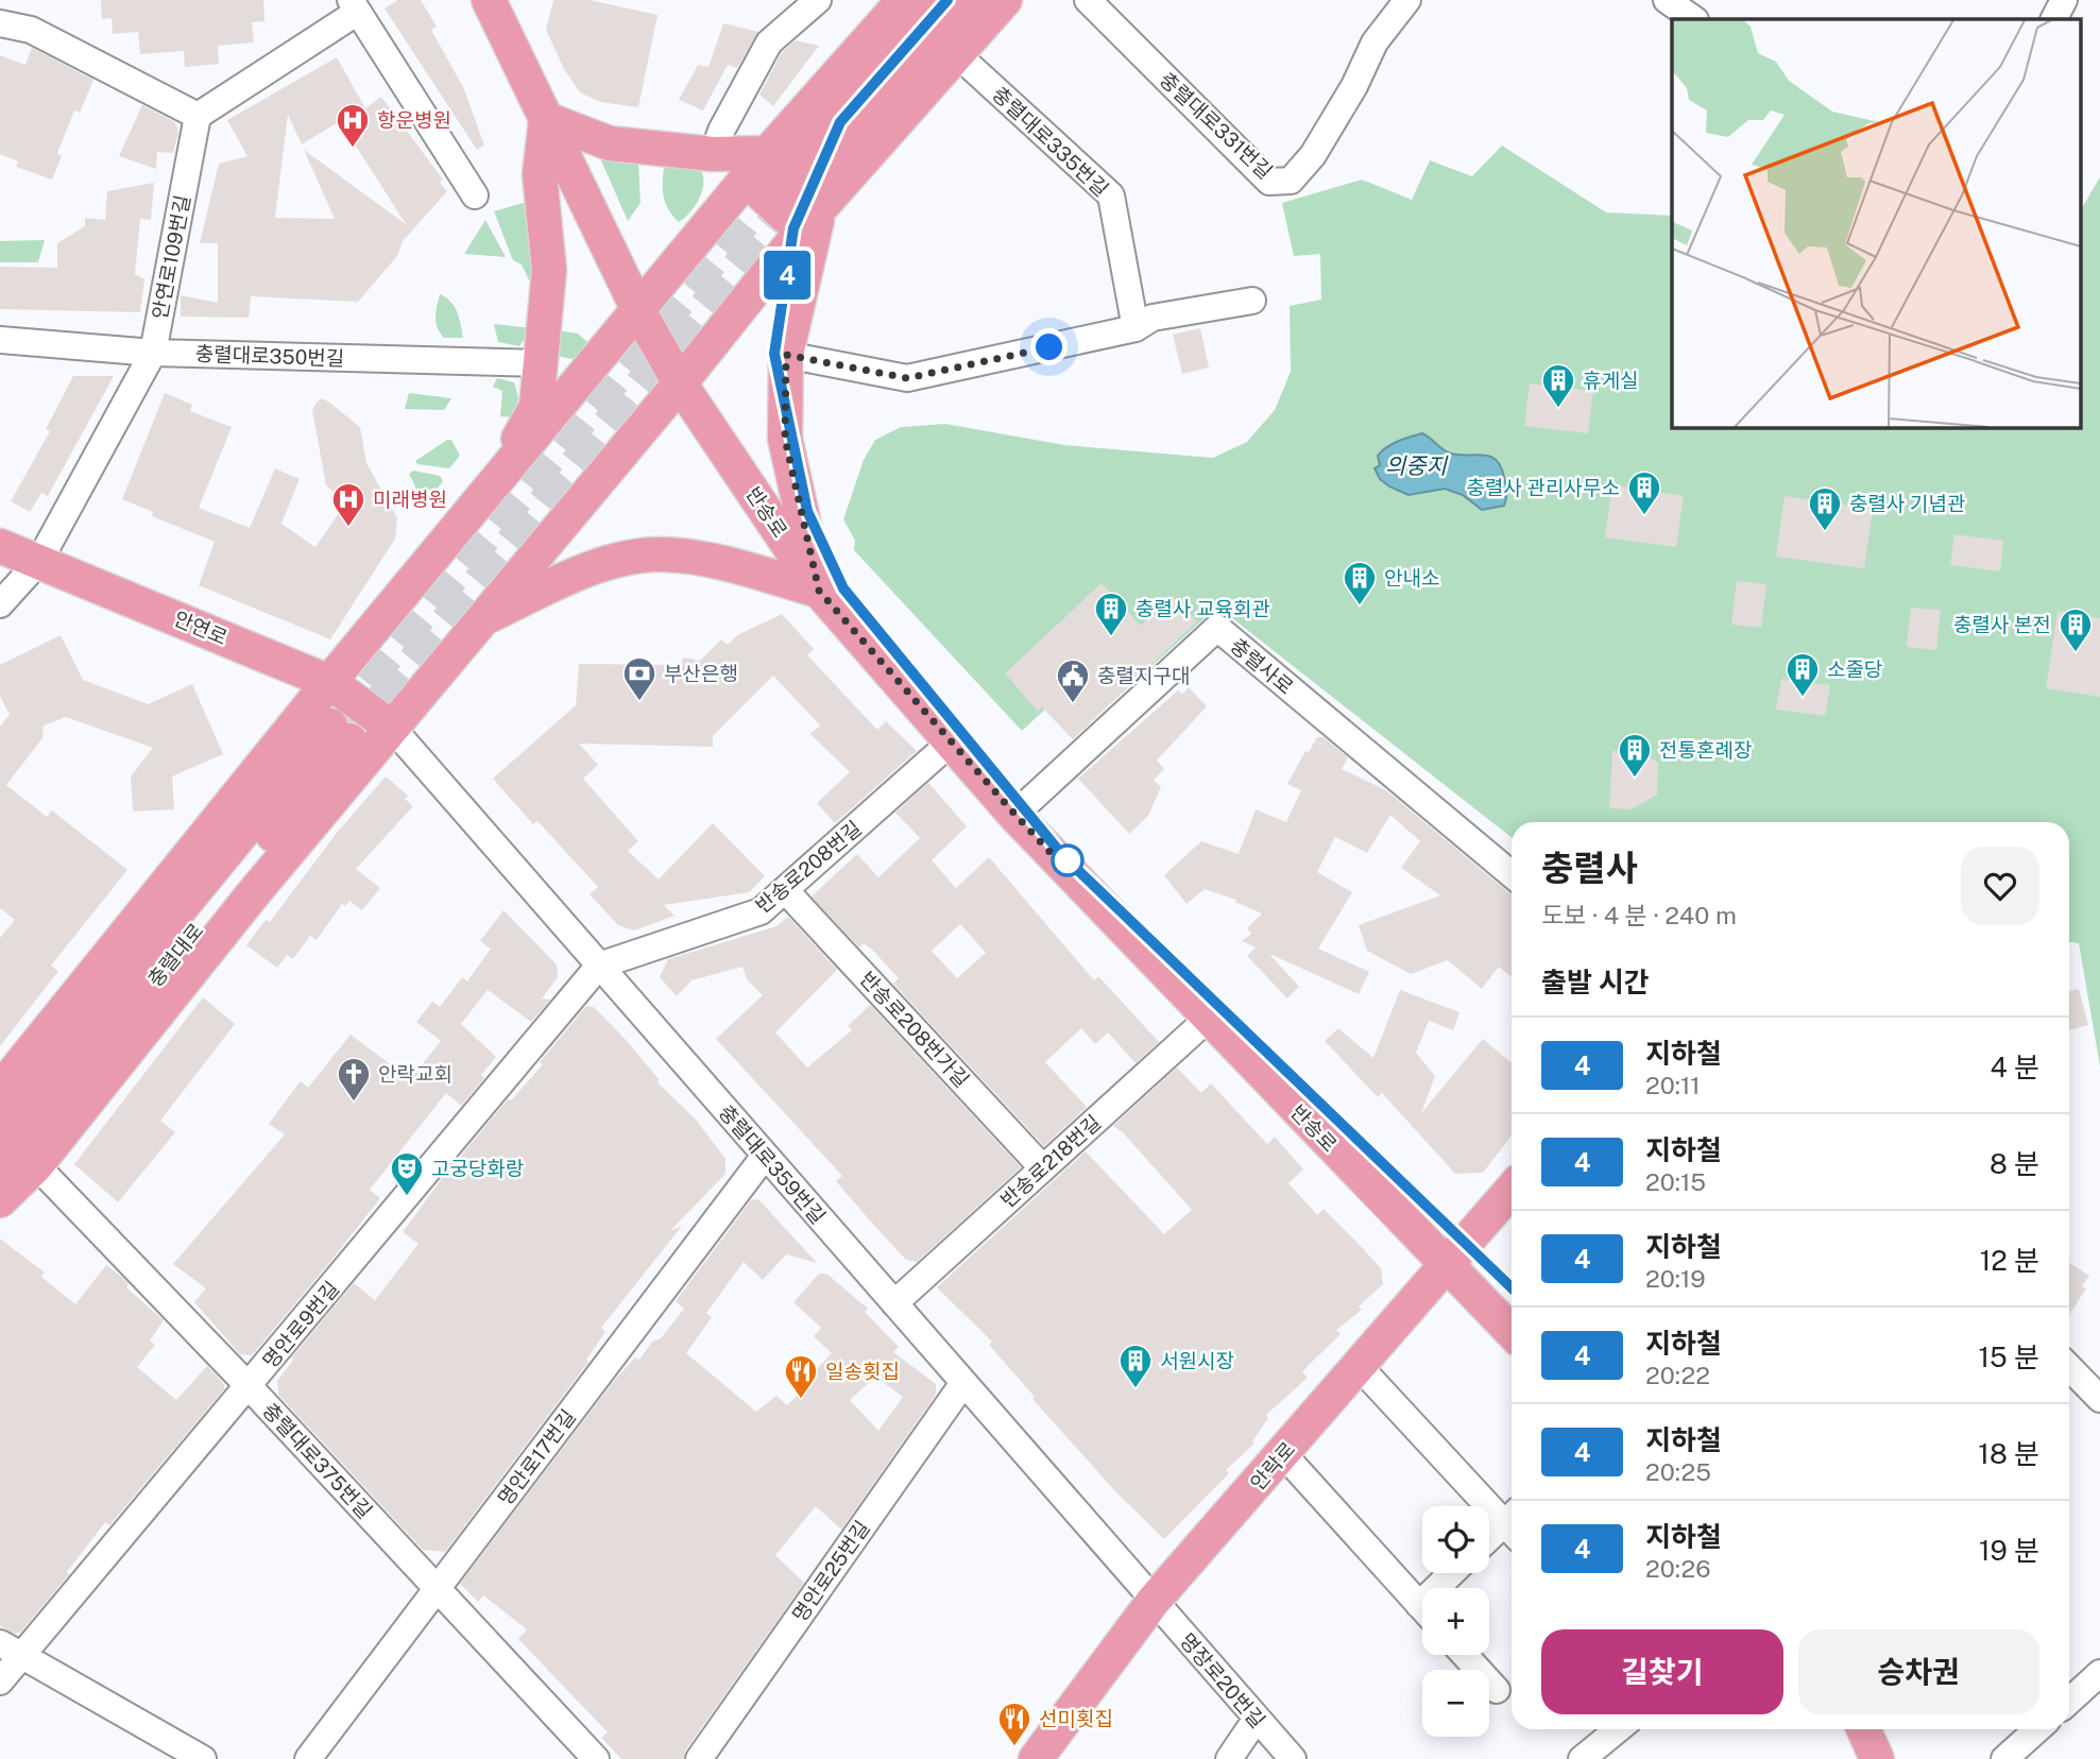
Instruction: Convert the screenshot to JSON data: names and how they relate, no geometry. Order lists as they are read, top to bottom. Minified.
{"streets":{"main road":["반송로","안연로","충렬대로","안락로"],"street":["충렬대로331번길","충렬대로335번길","안연로109번길","충렬대로350번길","충렬사로","반송로208번길","반송로208번가길","반송로218번길","충렬대로359번길","명안로9번길","명안로17번길","충렬대로375번길","명안로25번길","명장로20번길"]},"crossings":[["안연로109번길","충렬대로350번길"],["안연로109번길","안연로"],["반송로","충렬사로"],["반송로","반송로208번길"],["반송로","반송로218번길"],["반송로","안락로"],["안연로","충렬대로359번길"],["반송로208번길","반송로208번가길"],["반송로208번길","충렬대로359번길"],["반송로208번길","명안로9번길"],["반송로208번가길","반송로218번길"],["반송로218번길","충렬대로359번길"],["충렬대로359번길","명안로9번길"],["충렬대로359번길","명안로17번길"],["충렬대로359번길","안락로"],["충렬대로359번길","명안로25번길"],["충렬대로359번길","명장로20번길"],["명안로9번길","충렬대로375번길"],["명안로17번길","충렬대로375번길"],["안락로","명장로20번길"]],"water":["의중지"],"places":{"hospital":["항운병원","미래병원"],"building":["휴게실","충렬사 관리사무소","충렬사 기념관","안내소","충렬사 교육회관","충렬사 본전","소줄당","전통혼례장","서원시장"],"bank":["부산은행"],"public building":["충렬지구대"],"church":["안락교회"],"theatre":["고궁당화랑"],"restaurant":["일송횟집","선미횟집"]},"lines":["metro line 4"],"page":{"on_map":"4","heading":[["충렬사","도보 · 4 분 · 240 m"],"출발 시간"],"list":[{"mark":"4","name":"지하철","note":"20:11","value":"4 분"},{"mark":"4","name":"지하철","note":"20:15","value":"8 분"},{"mark":"4","name":"지하철","note":"20:19","value":"12 분"},{"mark":"4","name":"지하철","note":"20:22","value":"15 분"},{"mark":"4","name":"지하철","note":"20:25","value":"18 분"},{"mark":"4","name":"지하철","note":"20:26","value":"19 분"}],"map_buttons":["+","−"],"buttons":["길찾기","승차권"]}}
